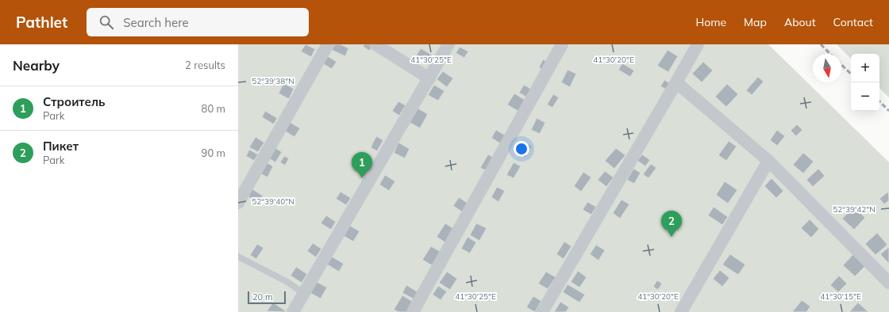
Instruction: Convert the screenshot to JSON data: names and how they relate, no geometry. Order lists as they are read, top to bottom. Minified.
{"scale_bar":"20 m","north":"bottom","page":{"header":"Pathlet","search":"Search here","nav":["Home","Map","About","Contact"],"heading":["Nearby","2 results"],"map_buttons":["+","−"],"list":[{"mark":"1","name":"Строитель","note":"Park","value":"80 m"},{"mark":"2","name":"Пикет","note":"Park","value":"90 m"}],"pins":["1","2"],"scale":"20 m"},"coordinates":["41°30'25\"E","41°30'20\"E","52°39'38\"N","52°39'40\"N","52°39'42\"N","41°30'15\"E"]}
